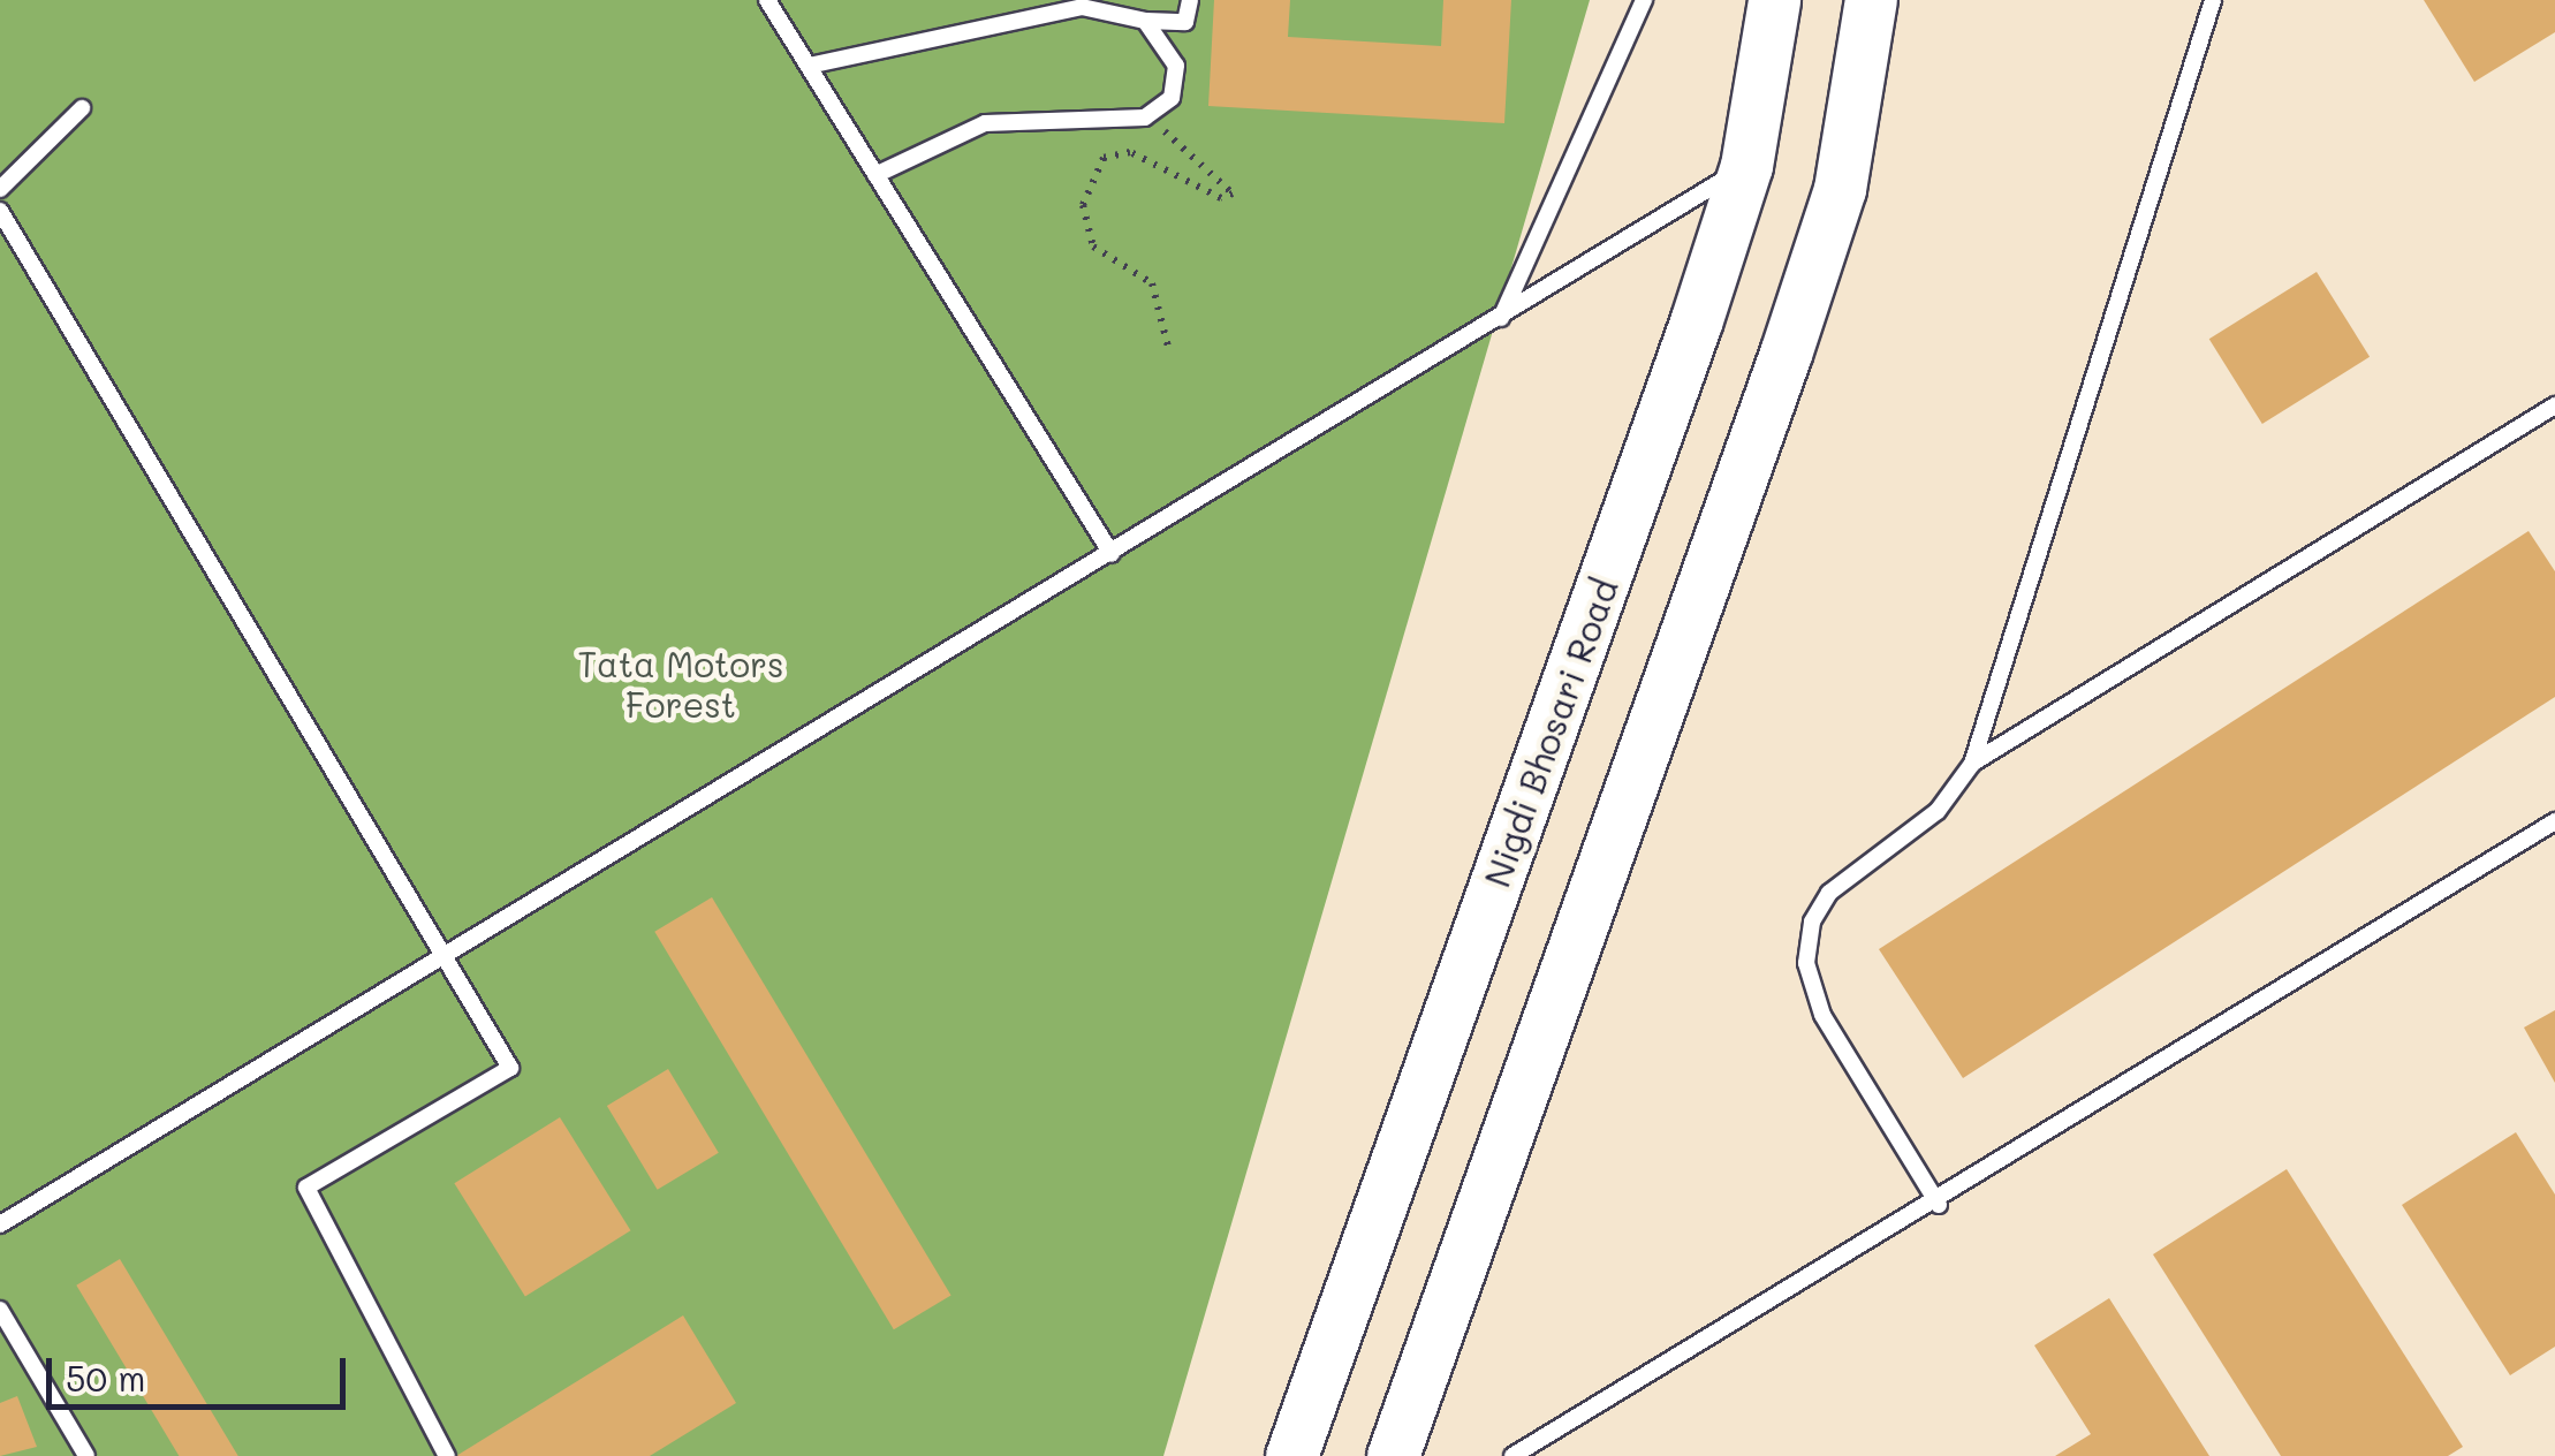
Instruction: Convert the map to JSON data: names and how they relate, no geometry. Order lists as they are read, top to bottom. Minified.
{"streets":{"main road":["Nigdi Bhosari Road"]},"parks":["Tata Motors Forest"],"scale_bar":"50 m"}
